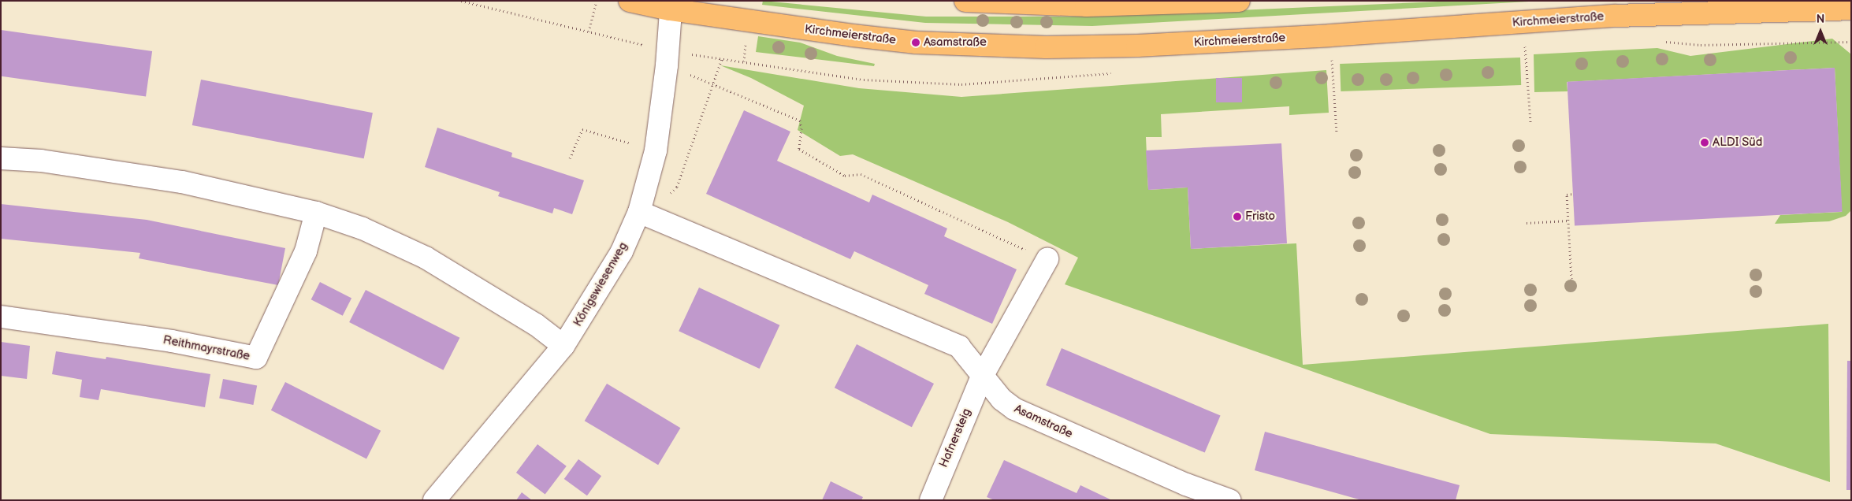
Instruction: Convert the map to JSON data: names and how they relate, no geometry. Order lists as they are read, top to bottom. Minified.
{"streets":{"main road":["Kirchmeierstraße"],"street":["Königswiesenweg","Reithmayrstraße","Asamstraße","Hafnersteig"]},"crossings":[["Kirchmeierstraße","Königswiesenweg"],["Königswiesenweg","Asamstraße"],["Asamstraße","Hafnersteig"]],"places":["Asamstraße","ALDI Süd","Fristo"],"north":"top"}
